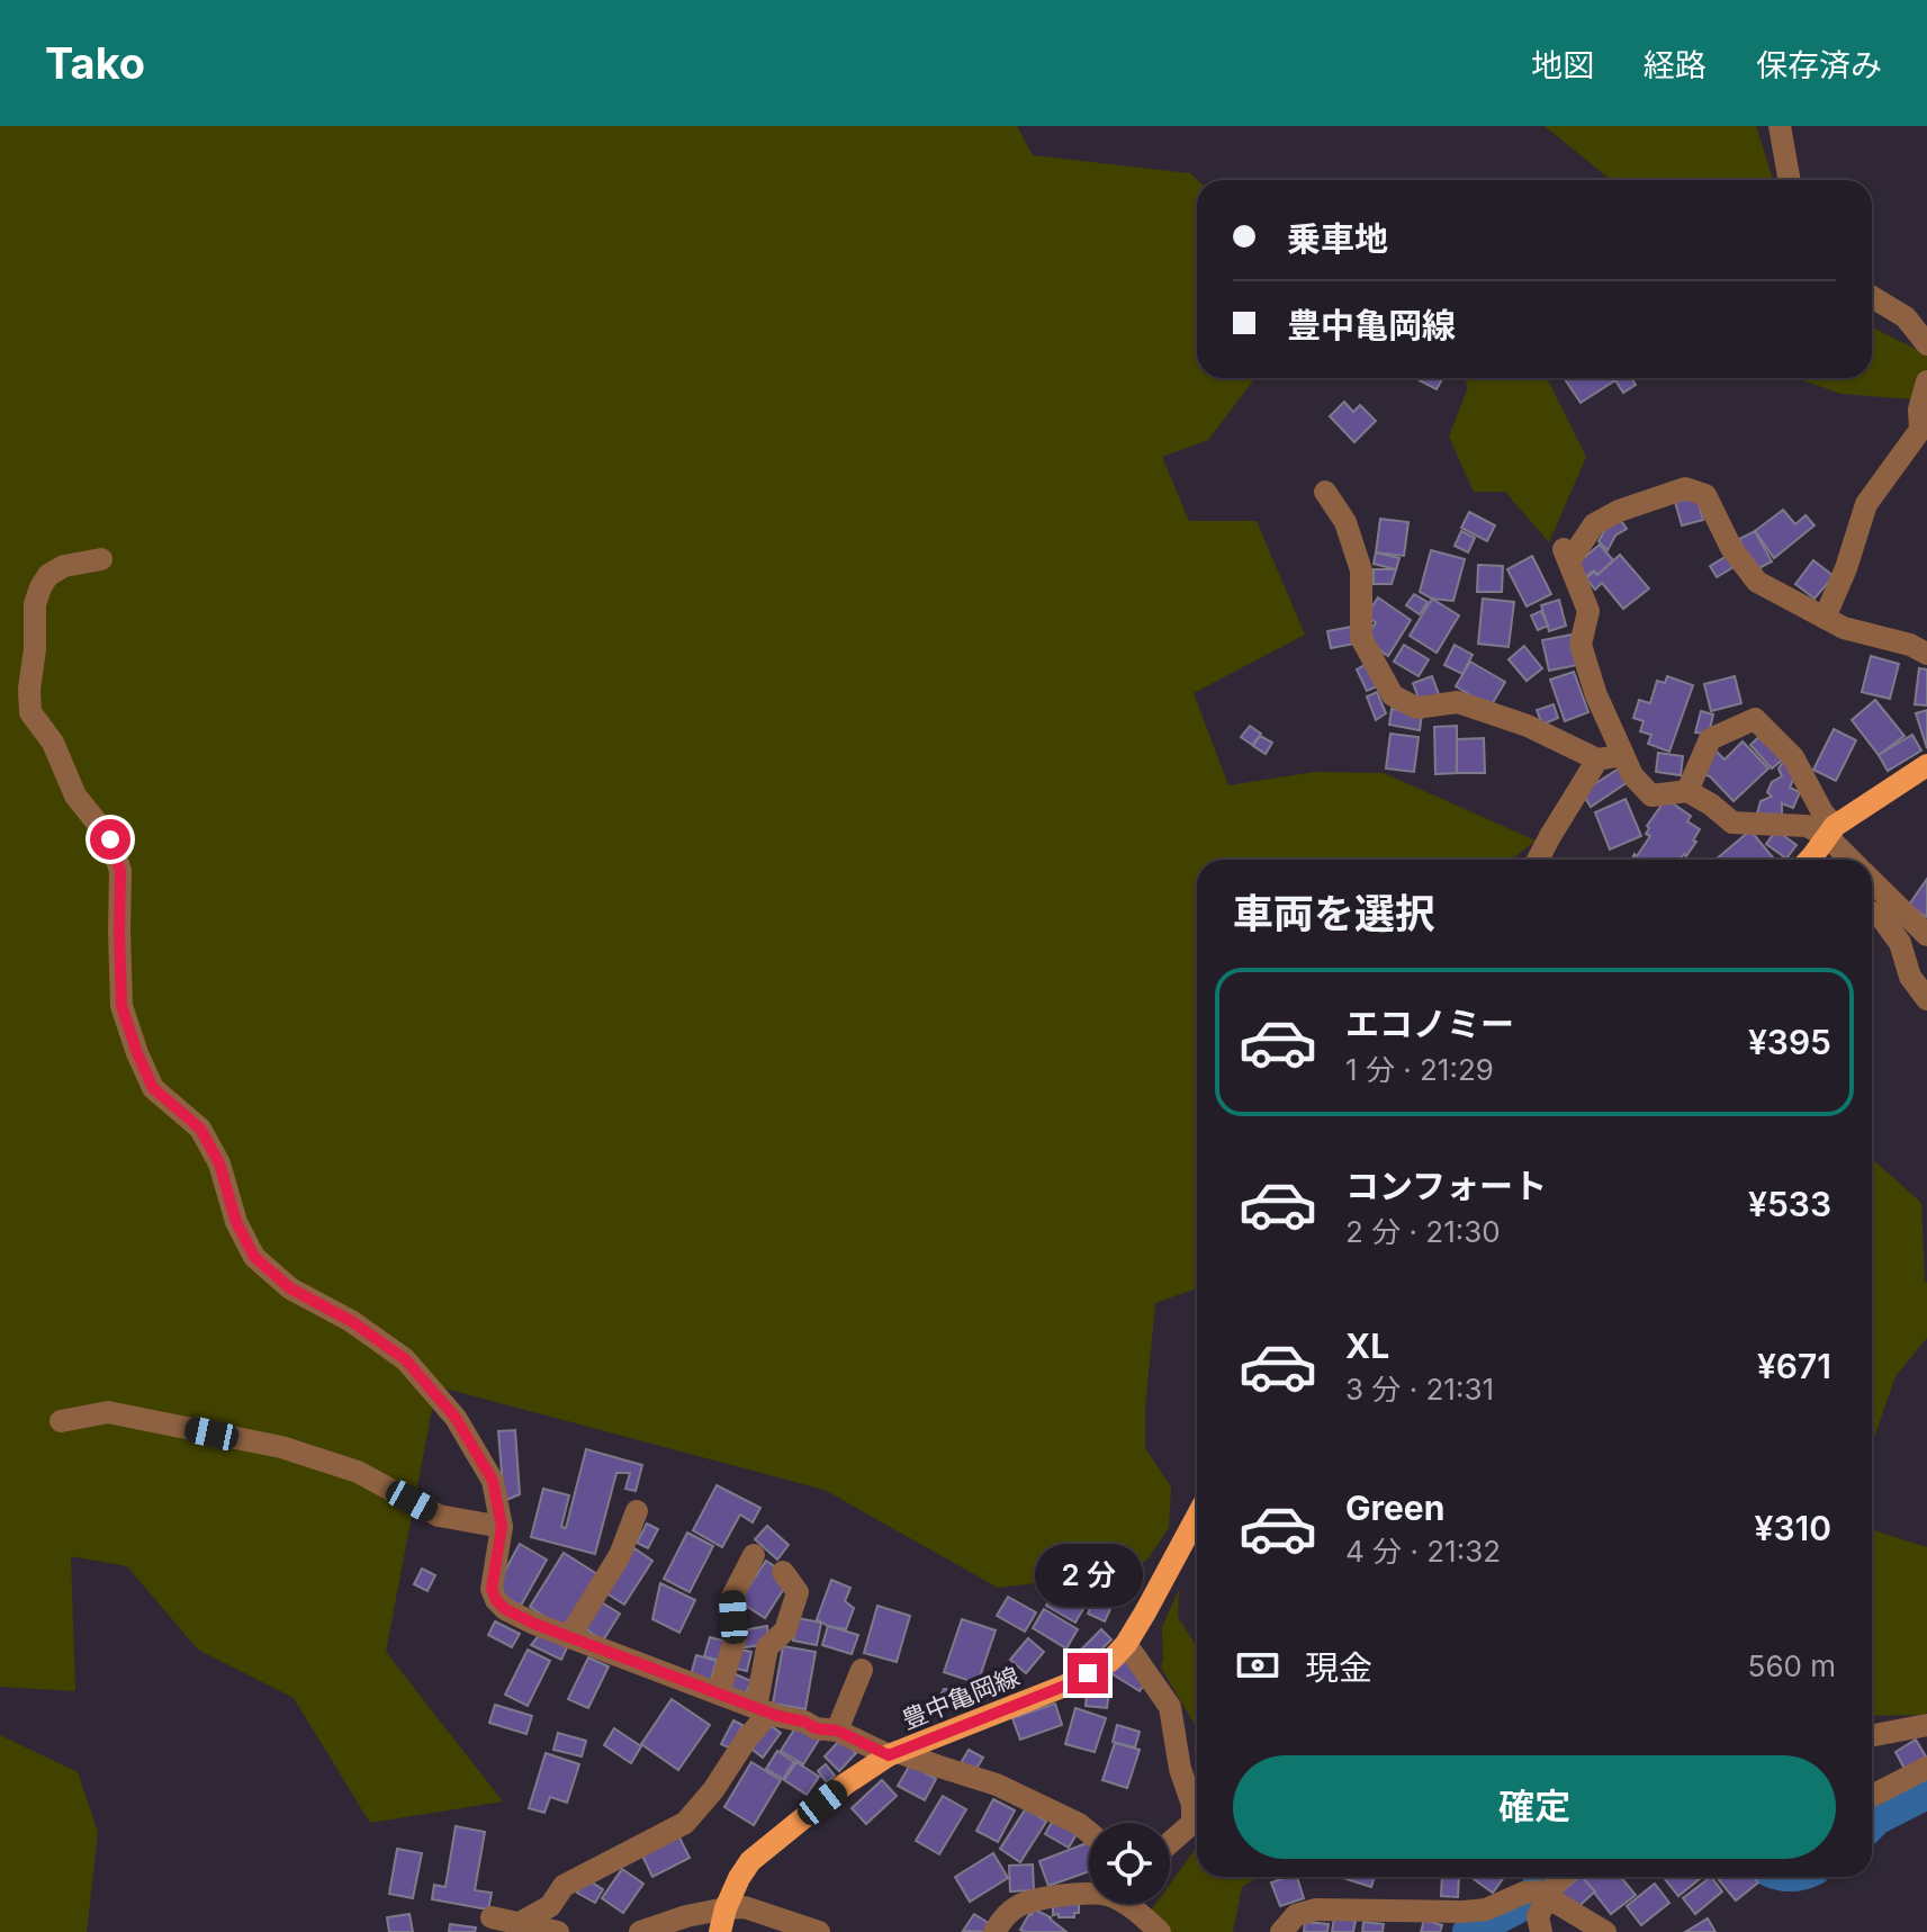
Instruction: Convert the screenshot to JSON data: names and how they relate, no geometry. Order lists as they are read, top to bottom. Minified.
{"streets":{"main road":["豊中亀岡線"]},"page":{"header":"Tako","nav":["地図","経路","保存済み"],"banner":["乗車地","豊中亀岡線"],"heading":"車両を選択","list":[{"name":"エコノミー","note":"1 分 · 21:29","value":"¥395"},{"name":"コンフォート","note":"2 分 · 21:30","value":"¥533"},{"name":"XL","note":"3 分 · 21:31","value":"¥671"},{"name":"Green","note":"4 分 · 21:32","value":"¥310"}],"bubble":"2 分","pay":["現金","560 m"],"buttons":"確定"}}
